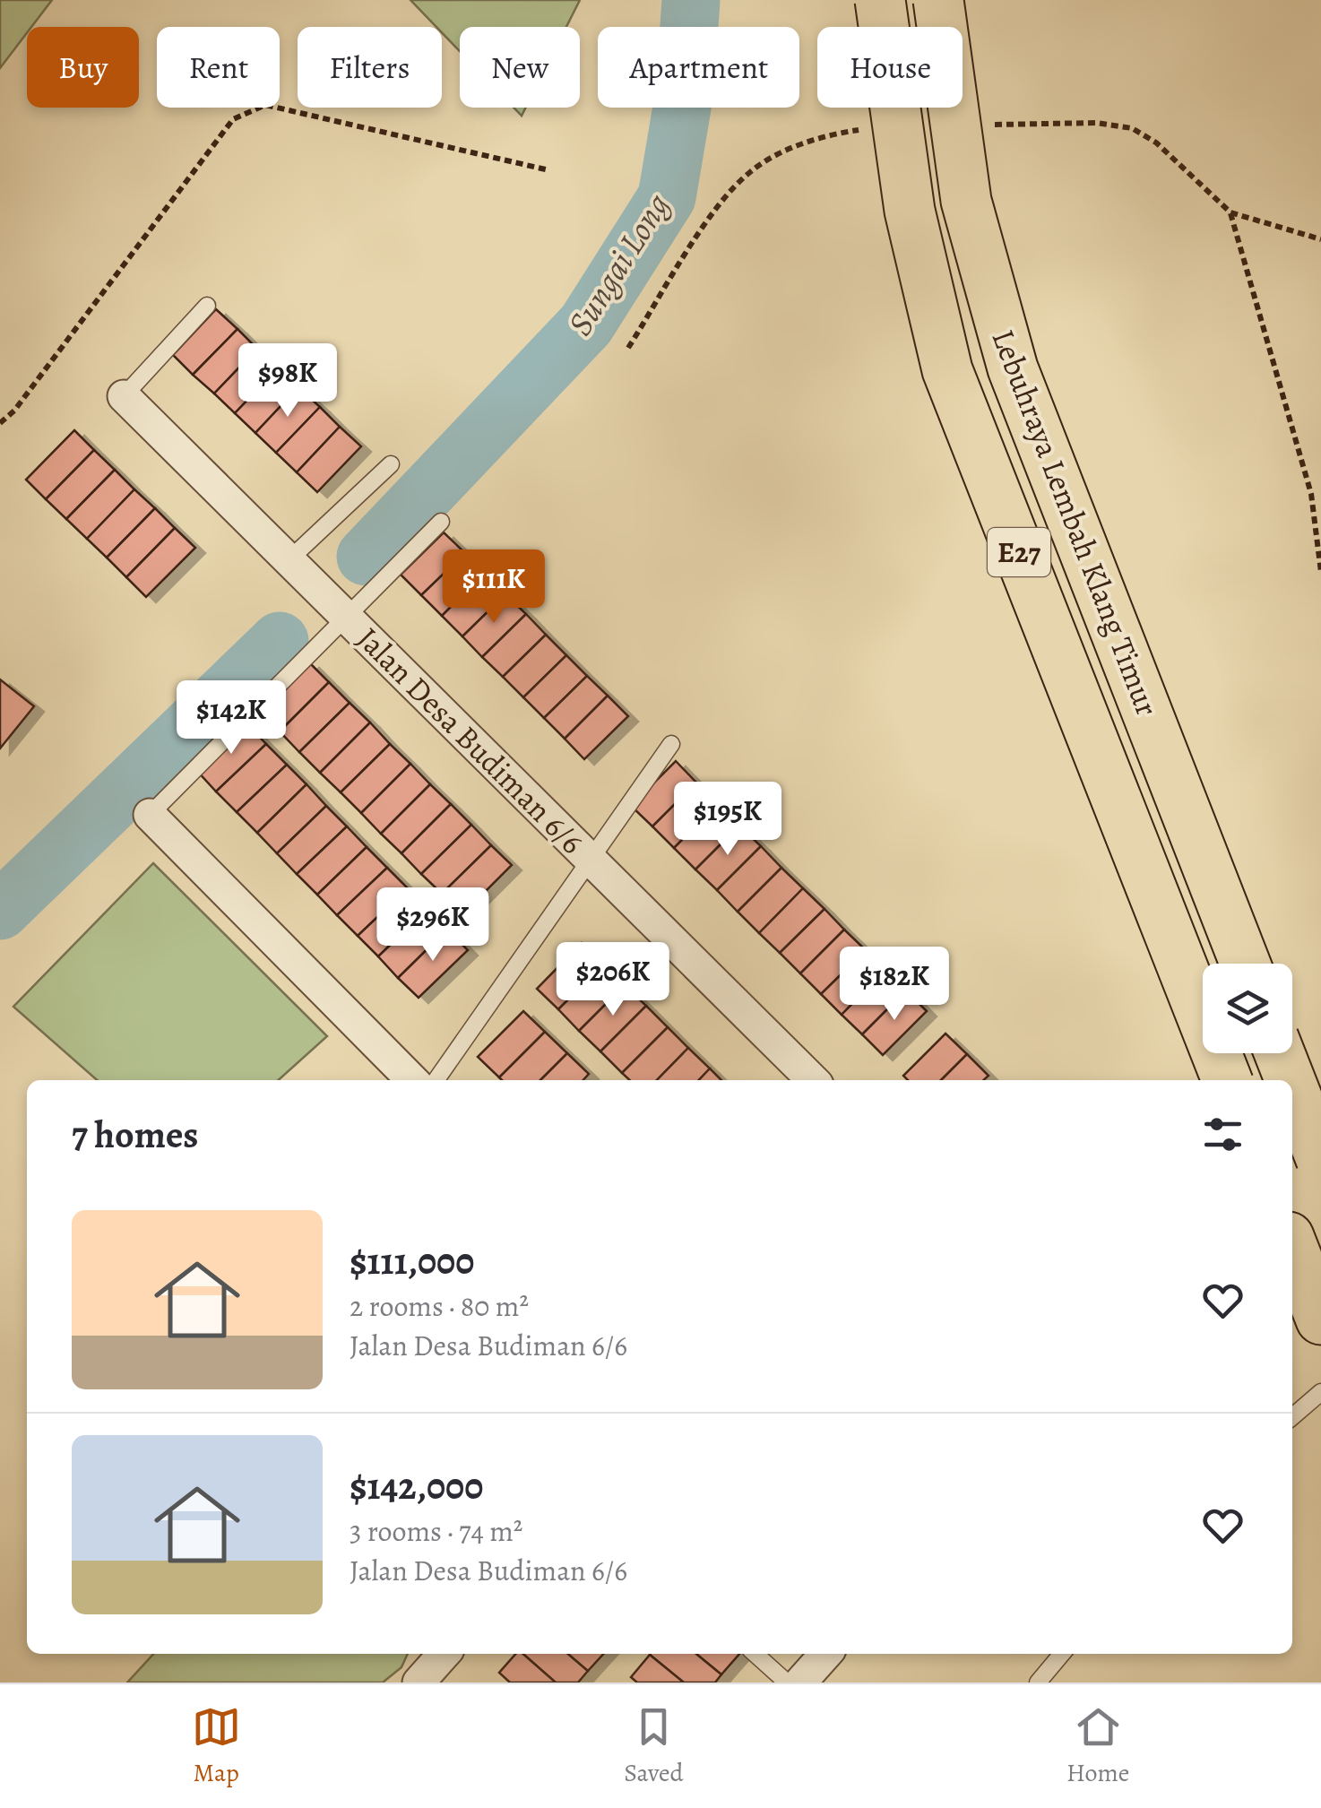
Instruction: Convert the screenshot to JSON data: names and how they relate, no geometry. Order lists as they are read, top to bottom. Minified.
{"streets":{"highway":["Lebuhraya Lembah Klang Timur","E27"],"street":["Jalan Desa Budiman 6/6"]},"water":["Sungai Long"],"page":{"chip":["Buy","Rent","Filters","New","Apartment","House"],"price":["$98K","$111K","$142K","$195K","$296K","$206K","$182K"],"heading":"7 homes","list":[{"name":"$111,000","note":"2 rooms · 80 m² · Jalan Desa Budiman 6/6"},{"name":"$142,000","note":"3 rooms · 74 m² · Jalan Desa Budiman 6/6"}],"tabs":["Map","Saved","Home"]}}
